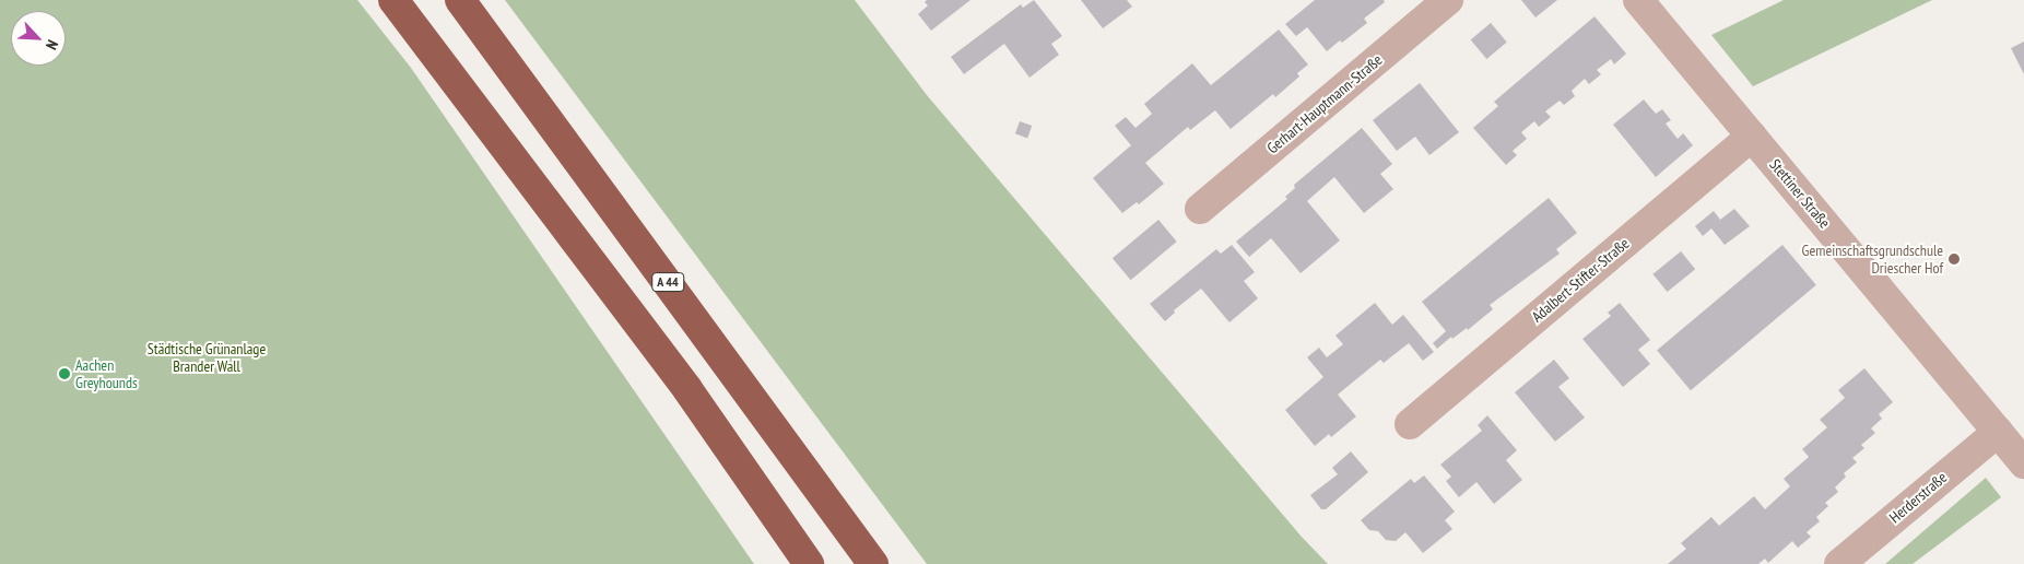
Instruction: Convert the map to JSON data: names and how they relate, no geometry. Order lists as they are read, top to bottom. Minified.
{"streets":{"highway":["A 44"],"street":["Gerhart-Hauptmann-Straße","Stettiner Straße","Adalbert-Stifter-Straße","Herderstraße"]},"crossings":[["Stettiner Straße","Adalbert-Stifter-Straße"],["Stettiner Straße","Herderstraße"]],"parks":["Städtische Grünanlage Brander Wall"],"places":["Gemeinschaftsgrundschule Driescher Hof","Aachen Greyhounds"],"north":"bottom right"}
